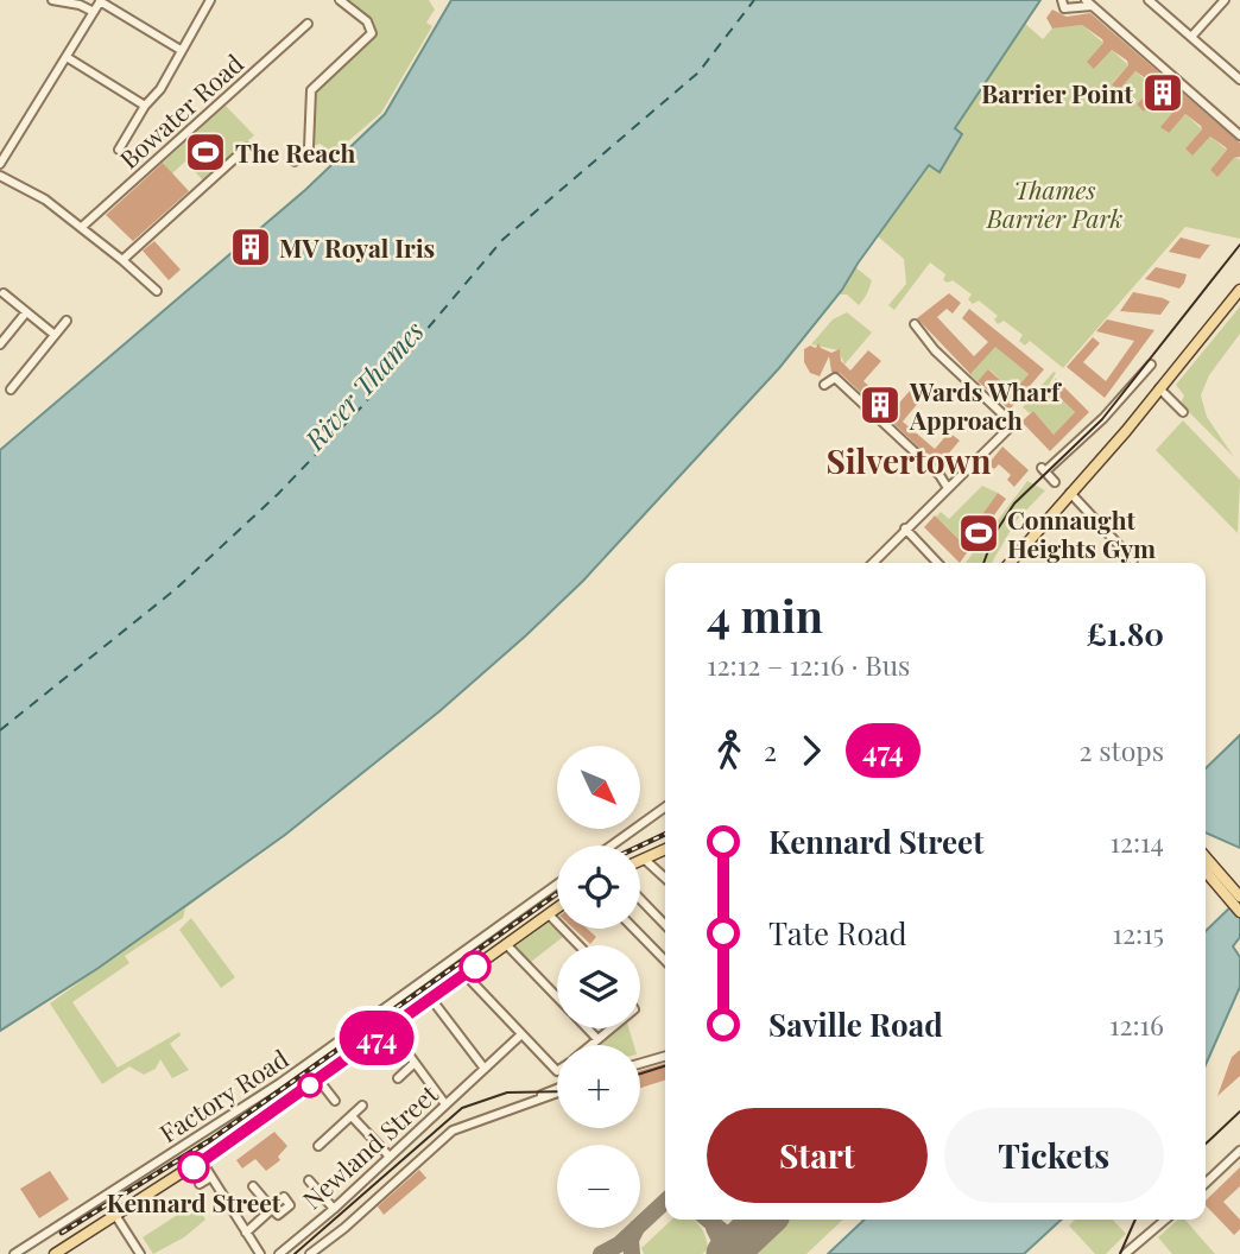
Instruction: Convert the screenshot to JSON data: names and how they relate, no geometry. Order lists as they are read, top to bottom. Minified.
{"streets":{"street":["Bowater Road","Factory Road","Newland Street"]},"districts":["Silvertown"],"water":["River Thames"],"parks":["Thames Barrier Park"],"places":{"building":["Barrier Point","MV Royal Iris","Wards Wharf Approach"],"sports":["The Reach","Connaught Heights Gym"],"other":["Kennard Street"]},"lines":["bus line 474"],"north":"bottom right","page":{"on_map":"474","heading":["4 min","12:12 – 12:16 · Bus","£1.80"],"legs":["2","474","2 stops"],"map_buttons":["+","−"],"list":[{"name":"Kennard Street","value":"12:14"},{"name":"Tate Road","value":"12:15"},{"name":"Saville Road","value":"12:16"}],"buttons":["Start","Tickets"]}}
